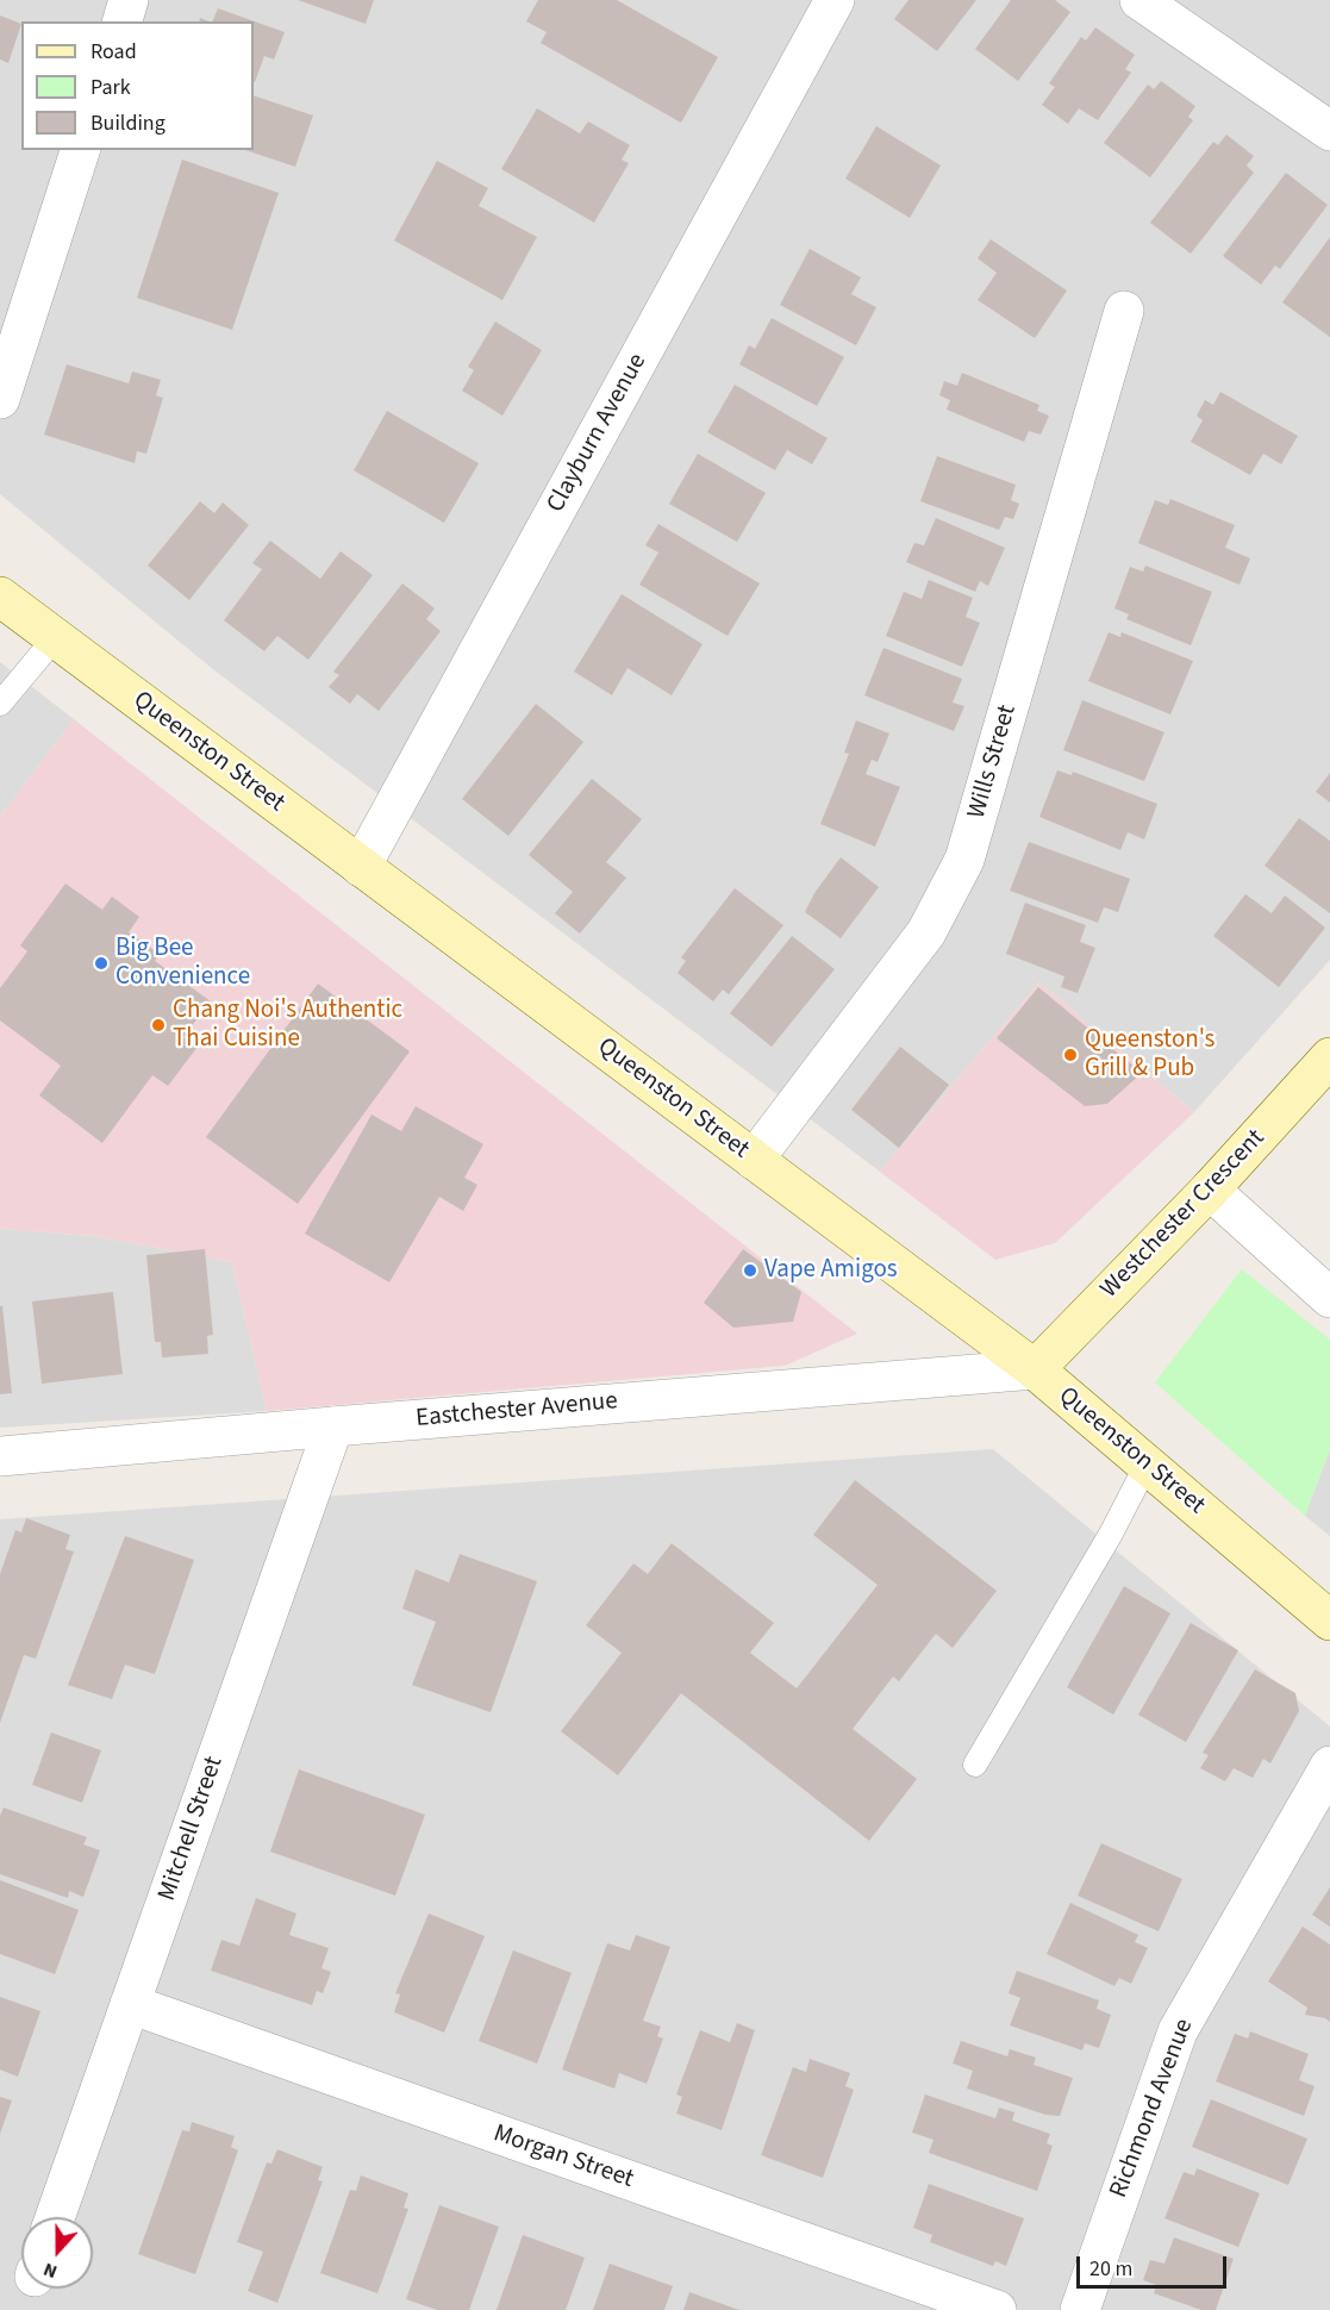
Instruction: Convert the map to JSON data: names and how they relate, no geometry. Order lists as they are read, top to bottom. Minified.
{"streets":{"main road":["Queenston Street","Westchester Crescent"],"street":["Clayburn Avenue","Wills Street","Eastchester Avenue","Mitchell Street","Richmond Avenue","Morgan Street"]},"crossings":[["Clayburn Avenue","Queenston Street"],["Queenston Street","Wills Street"],["Queenston Street","Westchester Crescent"],["Queenston Street","Eastchester Avenue"],["Westchester Crescent","Eastchester Avenue"],["Eastchester Avenue","Mitchell Street"],["Mitchell Street","Morgan Street"]],"places":["Big Bee Convenience","Chang Noi's Authentic Thai Cuisine","Queenston's Grill & Pub","Vape Amigos"],"legend":["Road","Park","Building"],"scale_bar":"20 m","north":"bottom"}
